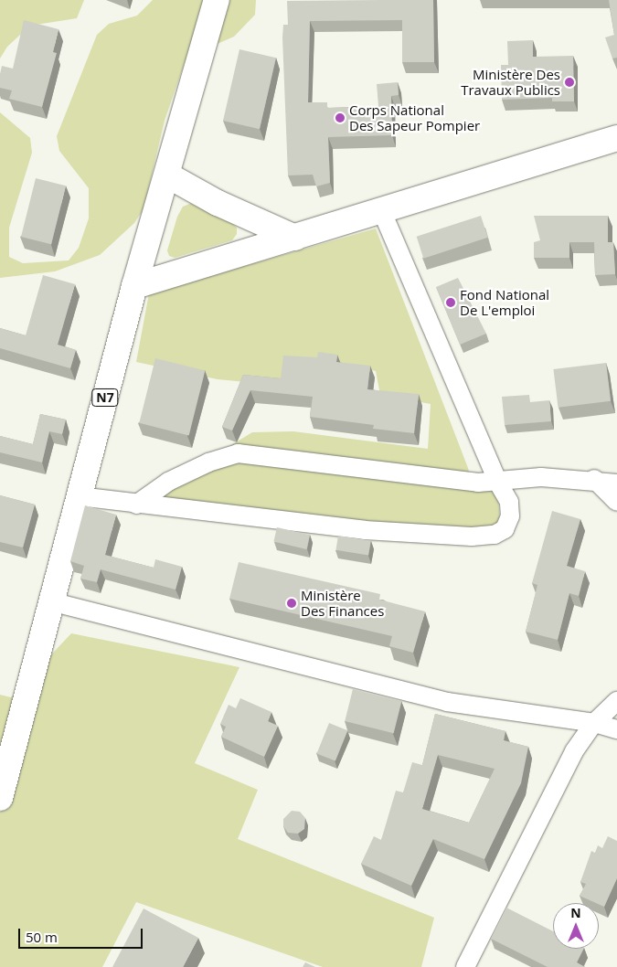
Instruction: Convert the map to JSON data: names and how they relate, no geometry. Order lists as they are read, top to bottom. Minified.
{"streets":{"main road":["N7"]},"places":["Ministère Des Travaux Publics","Corps National Des Sapeur Pompier","Fond National De L'emploi","Ministère Des Finances"],"scale_bar":"50 m","north":"top"}
